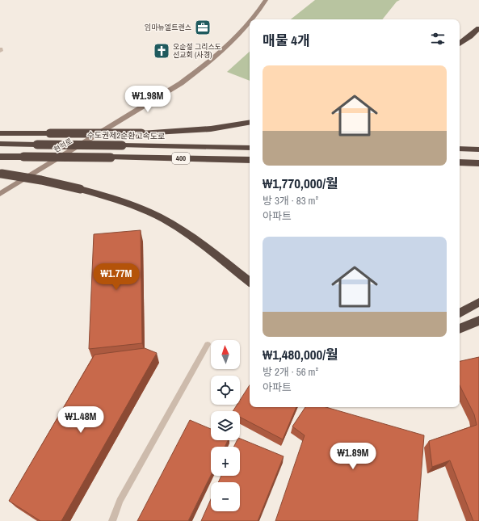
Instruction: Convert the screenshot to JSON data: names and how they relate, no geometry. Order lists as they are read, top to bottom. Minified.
{"streets":{"highway":["수도권제2순환고속도로","400"],"street":["현석로"]},"places":{"office":["임마뉴엘트랜스"],"church":["오순절 그리스도 선교회 (사경)"]},"north":"top","page":{"heading":"매물 4개","list":[{"name":"₩1,770,000/월","note":"방 3개 · 83 m² · 아파트"},{"name":"₩1,480,000/월","note":"방 2개 · 56 m² · 아파트"}],"price":["₩1.98M","₩1.77M","₩1.48M","₩1.89M"],"map_buttons":["+","−"]}}
